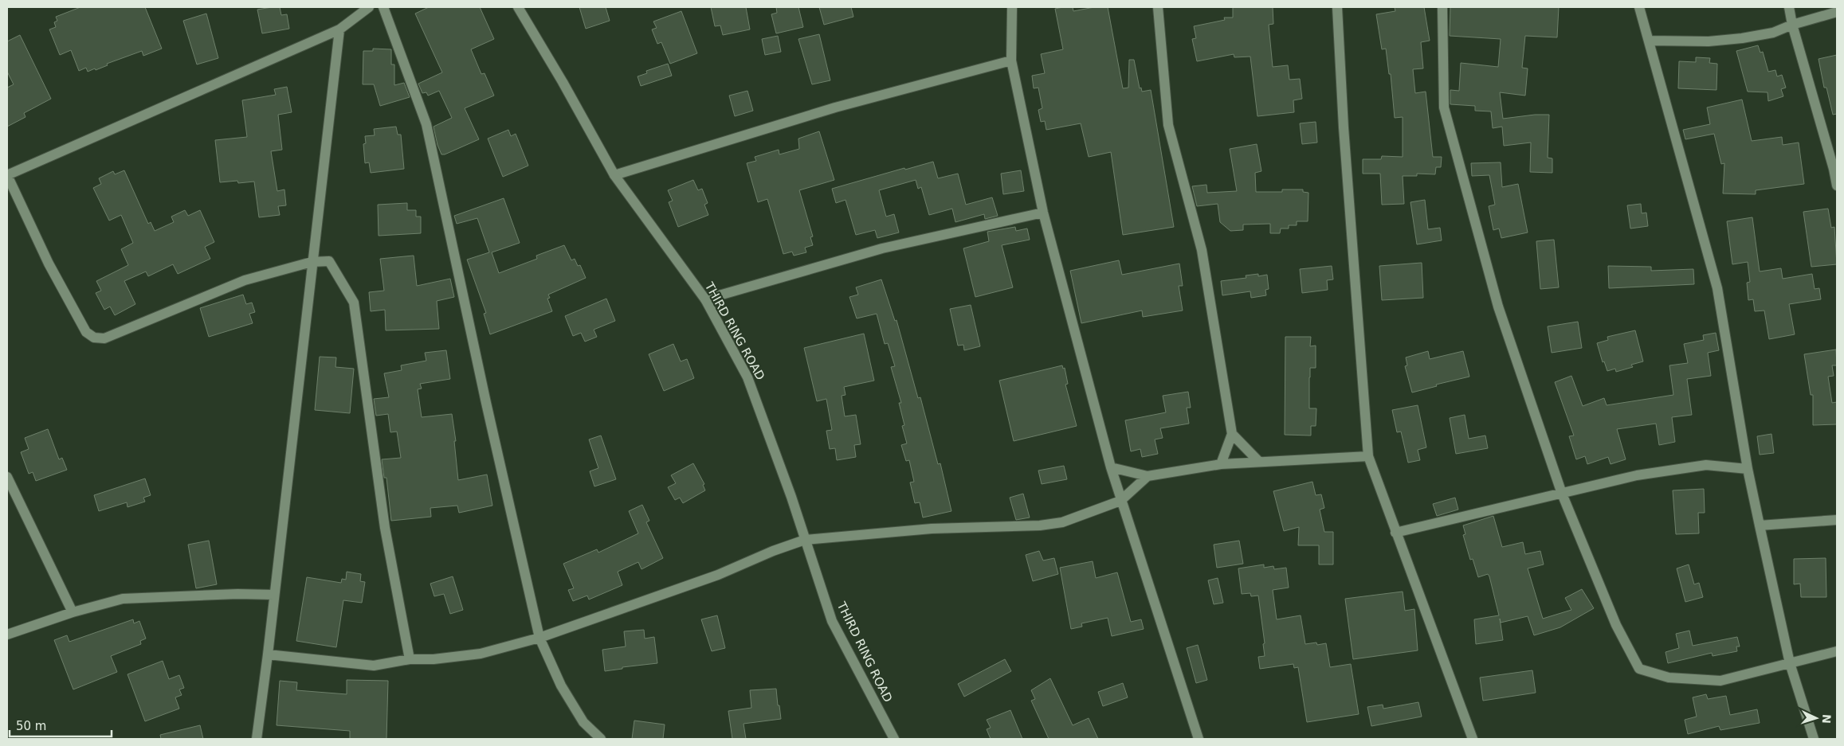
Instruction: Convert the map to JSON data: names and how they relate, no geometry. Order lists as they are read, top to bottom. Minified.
{"streets":{"street":["THIRD RING ROAD"]},"scale_bar":"50 m","north":"right"}
